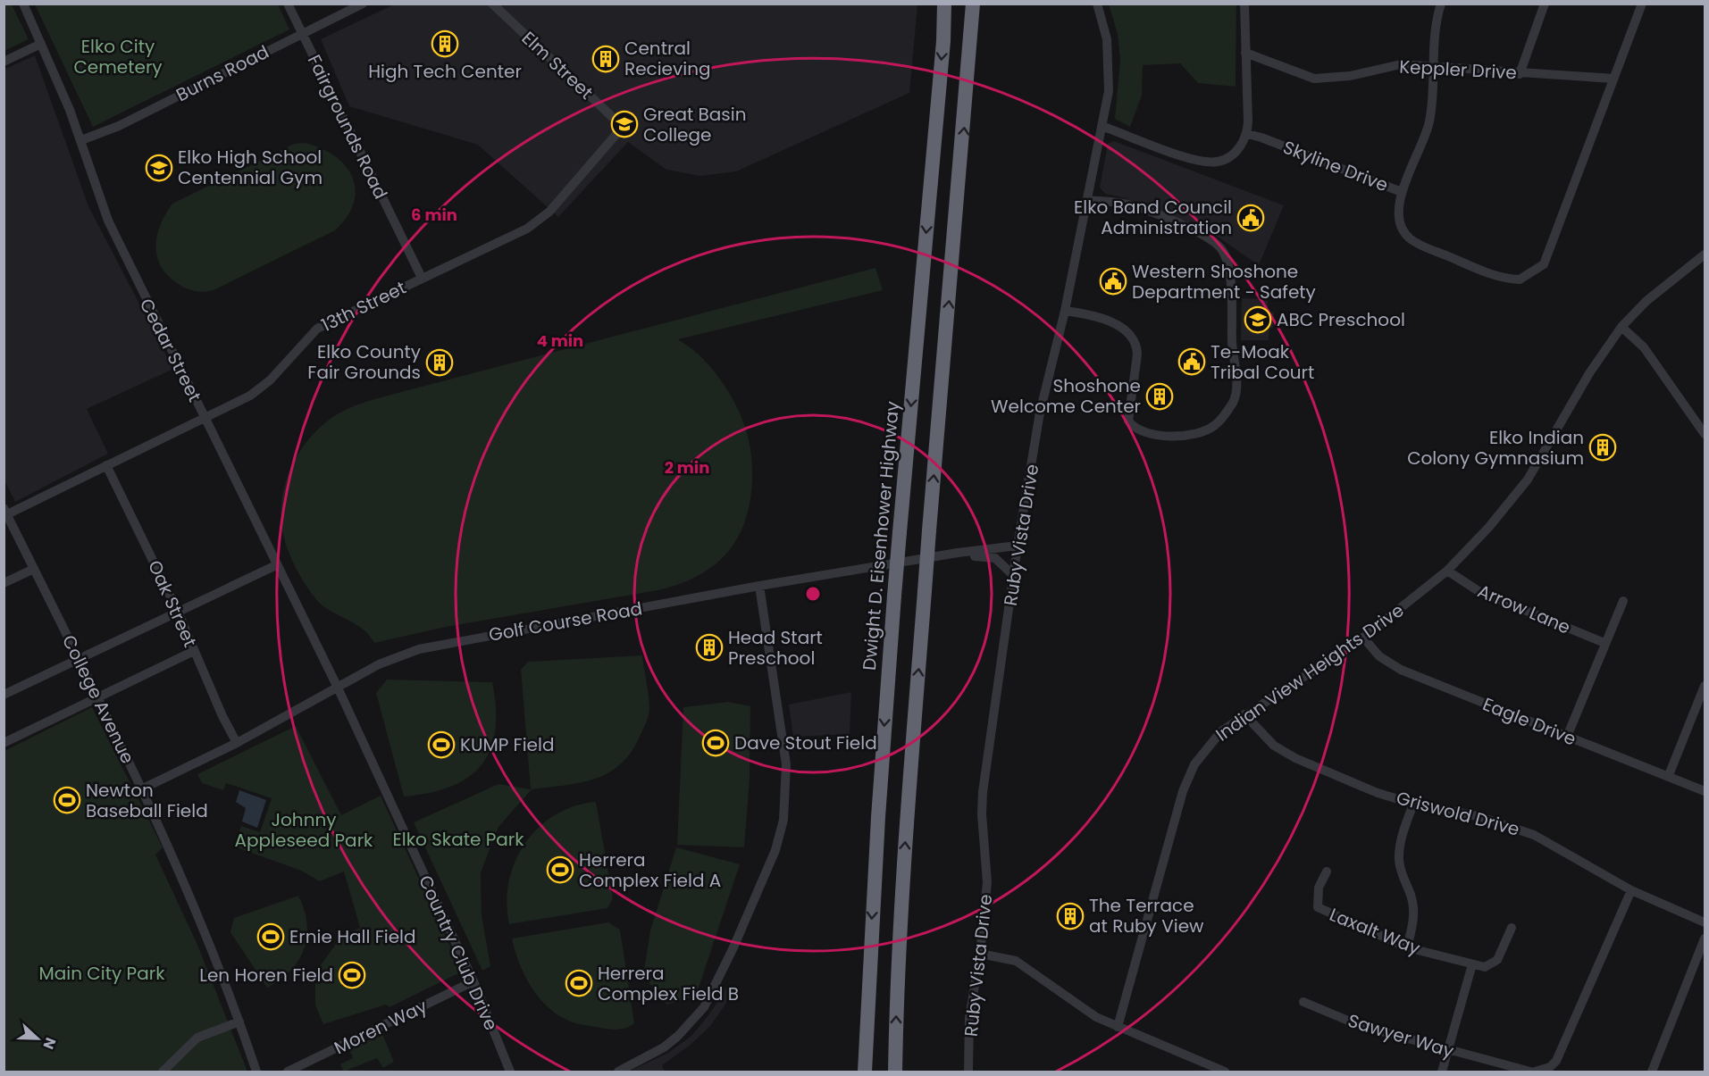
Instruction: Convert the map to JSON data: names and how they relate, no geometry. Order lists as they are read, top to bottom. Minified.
{"streets":{"highway":["Dwight D. Eisenhower Highway"],"street":["Elm Street","Keppler Drive","Burns Road","Fairgrounds Road","Skyline Drive","13th Street","Cedar Street","Ruby Vista Drive","Oak Street","Arrow Lane","Golf Course Road","Indian View Heights Drive","College Avenue","Eagle Drive","Griswold Drive","Laxalt Way","Country Club Drive","Moren Way","Sawyer Way"]},"crossings":[["Elm Street","13th Street"],["Keppler Drive","Skyline Drive"],["Burns Road","Fairgrounds Road"],["Burns Road","Cedar Street"],["Fairgrounds Road","13th Street"],["13th Street","Cedar Street"],["13th Street","Oak Street"],["13th Street","College Avenue"],["Cedar Street","Golf Course Road"],["Cedar Street","Country Club Drive"],["Ruby Vista Drive","Golf Course Road"],["Oak Street","Golf Course Road"],["Arrow Lane","Indian View Heights Drive"],["Golf Course Road","College Avenue"],["Golf Course Road","Country Club Drive"],["Indian View Heights Drive","Eagle Drive"],["Indian View Heights Drive","Griswold Drive"],["Country Club Drive","Moren Way"]],"parks":["Elko City Cemetery","Johnny Appleseed Park","Elko Skate Park","Main City Park"],"places":{"building":["High Tech Center","Central Recieving","Elko County Fair Grounds","Shoshone Welcome Center","Elko Indian Colony Gymnasium","Head Start Preschool","The Terrace at Ruby View"],"school or university":["Great Basin College","Elko High School Centennial Gym","ABC Preschool"],"public building":["Elko Band Council Administration","Western Shoshone Department - Safety","Te-Moak Tribal Court"],"sports":["Dave Stout Field","KUMP Field","Newton Baseball Field","Herrera Complex Field A","Ernie Hall Field","Len Horen Field","Herrera Complex Field B"]},"north":"right","rings":["6 min","4 min","2 min"]}
